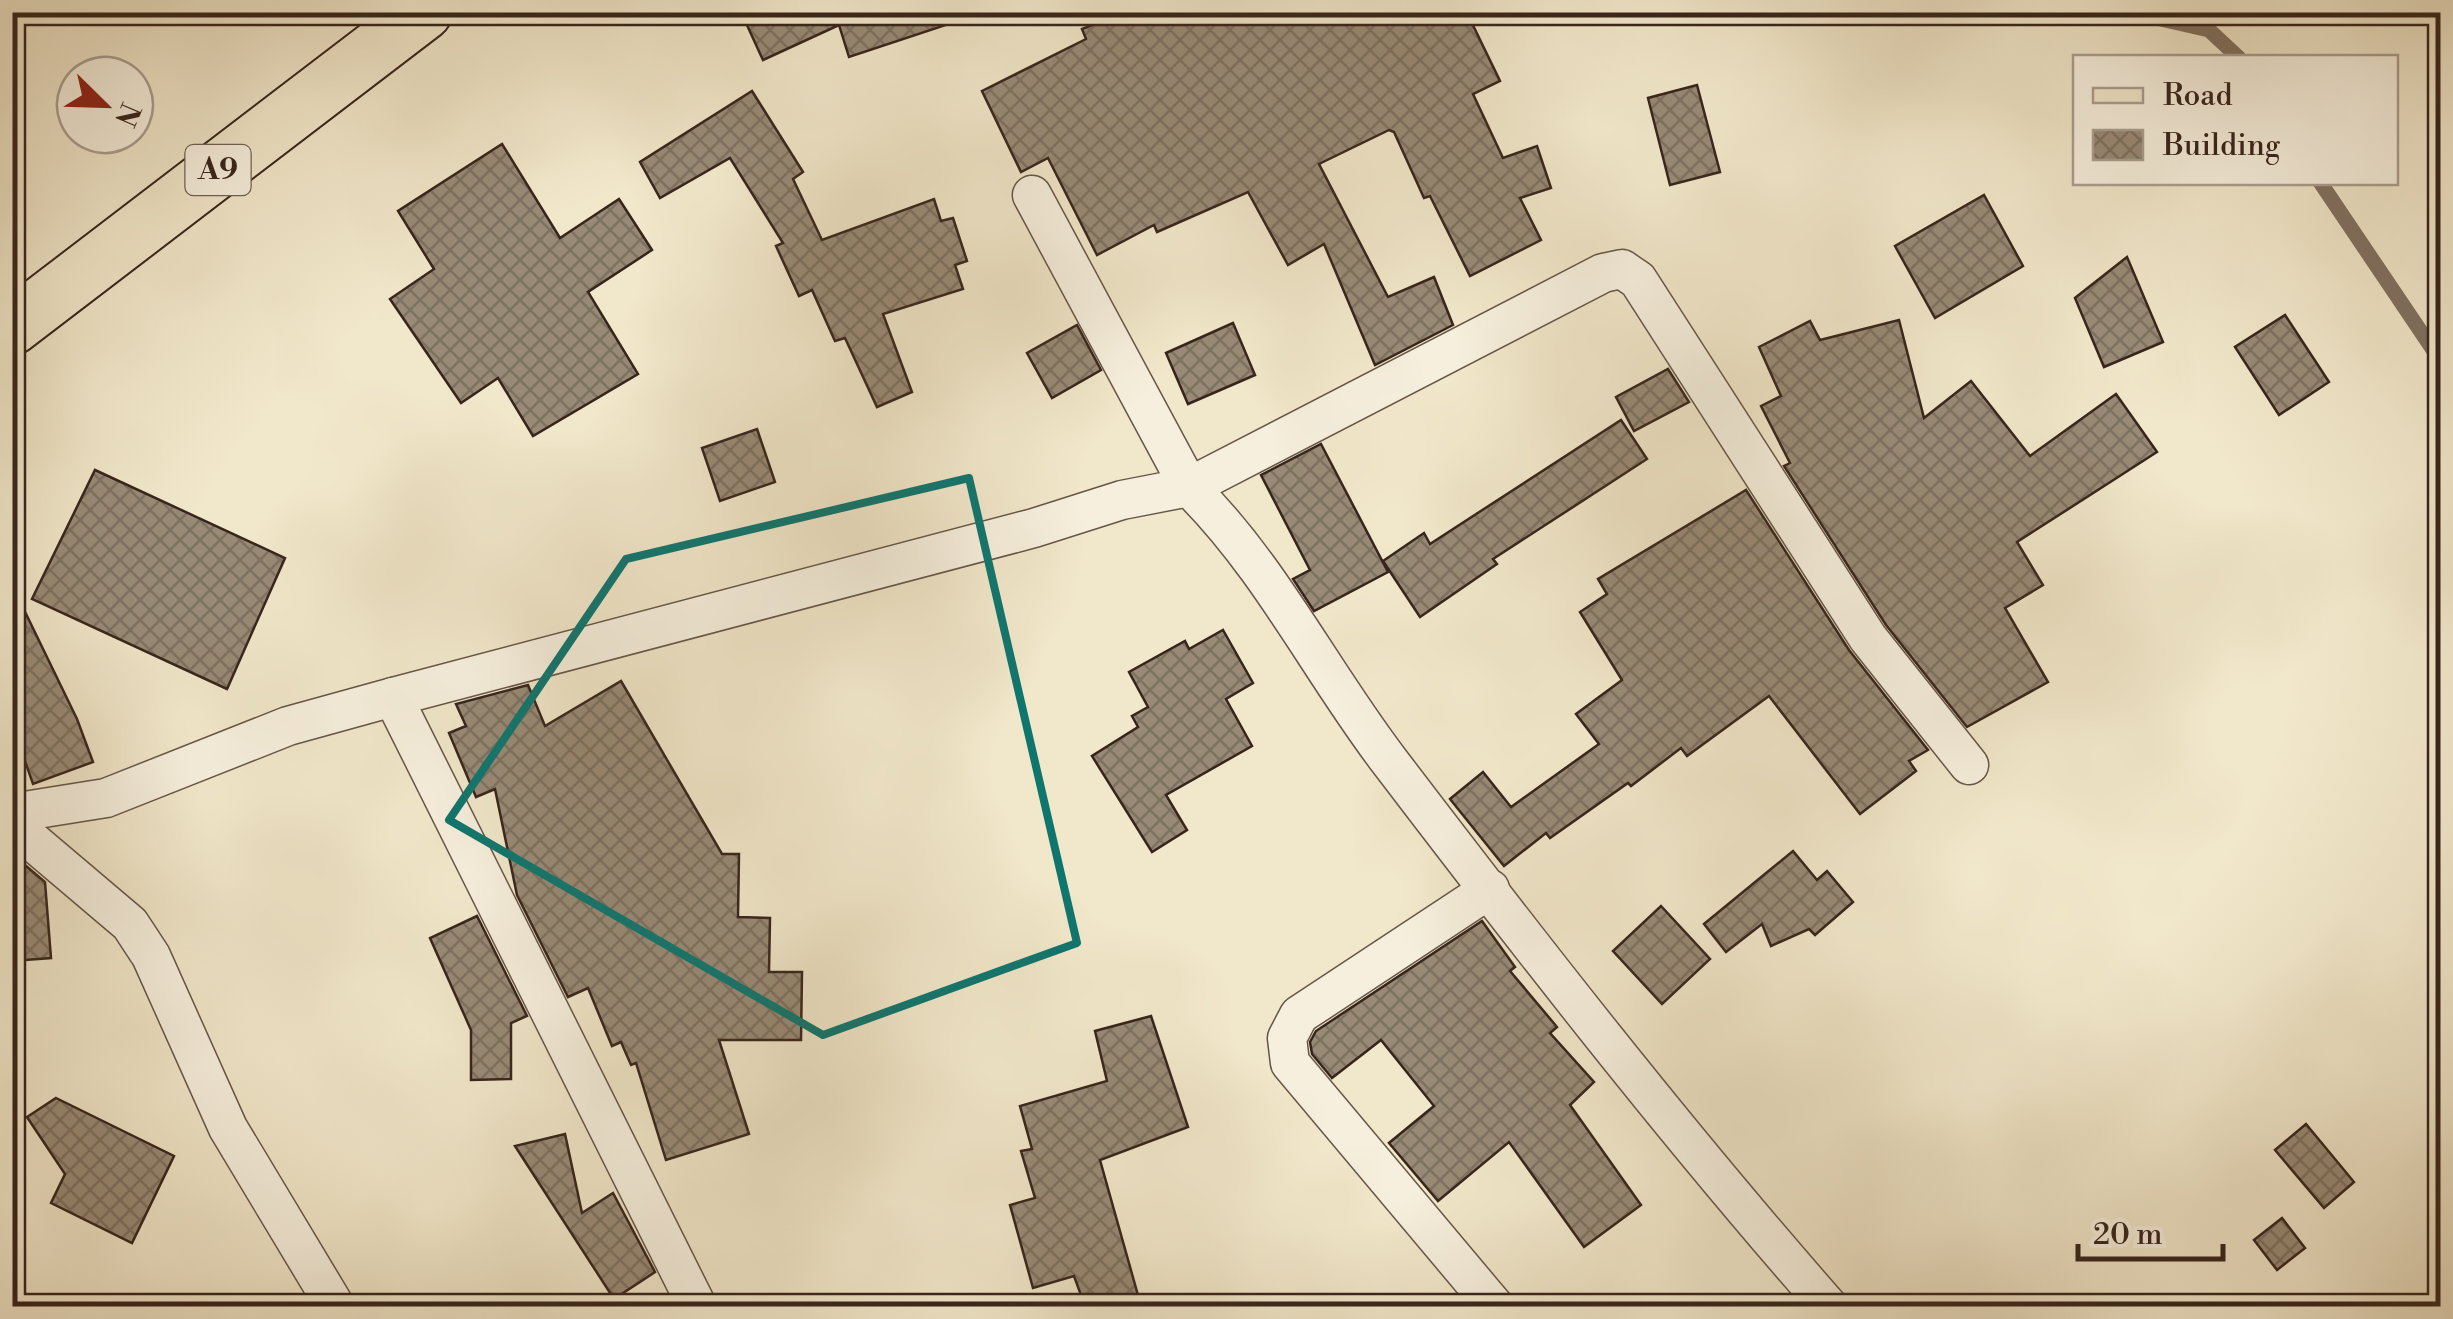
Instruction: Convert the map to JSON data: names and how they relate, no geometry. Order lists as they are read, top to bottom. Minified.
{"streets":{"main road":["A9"]},"legend":["Road","Building"],"scale_bar":"20 m","north":"bottom right"}
